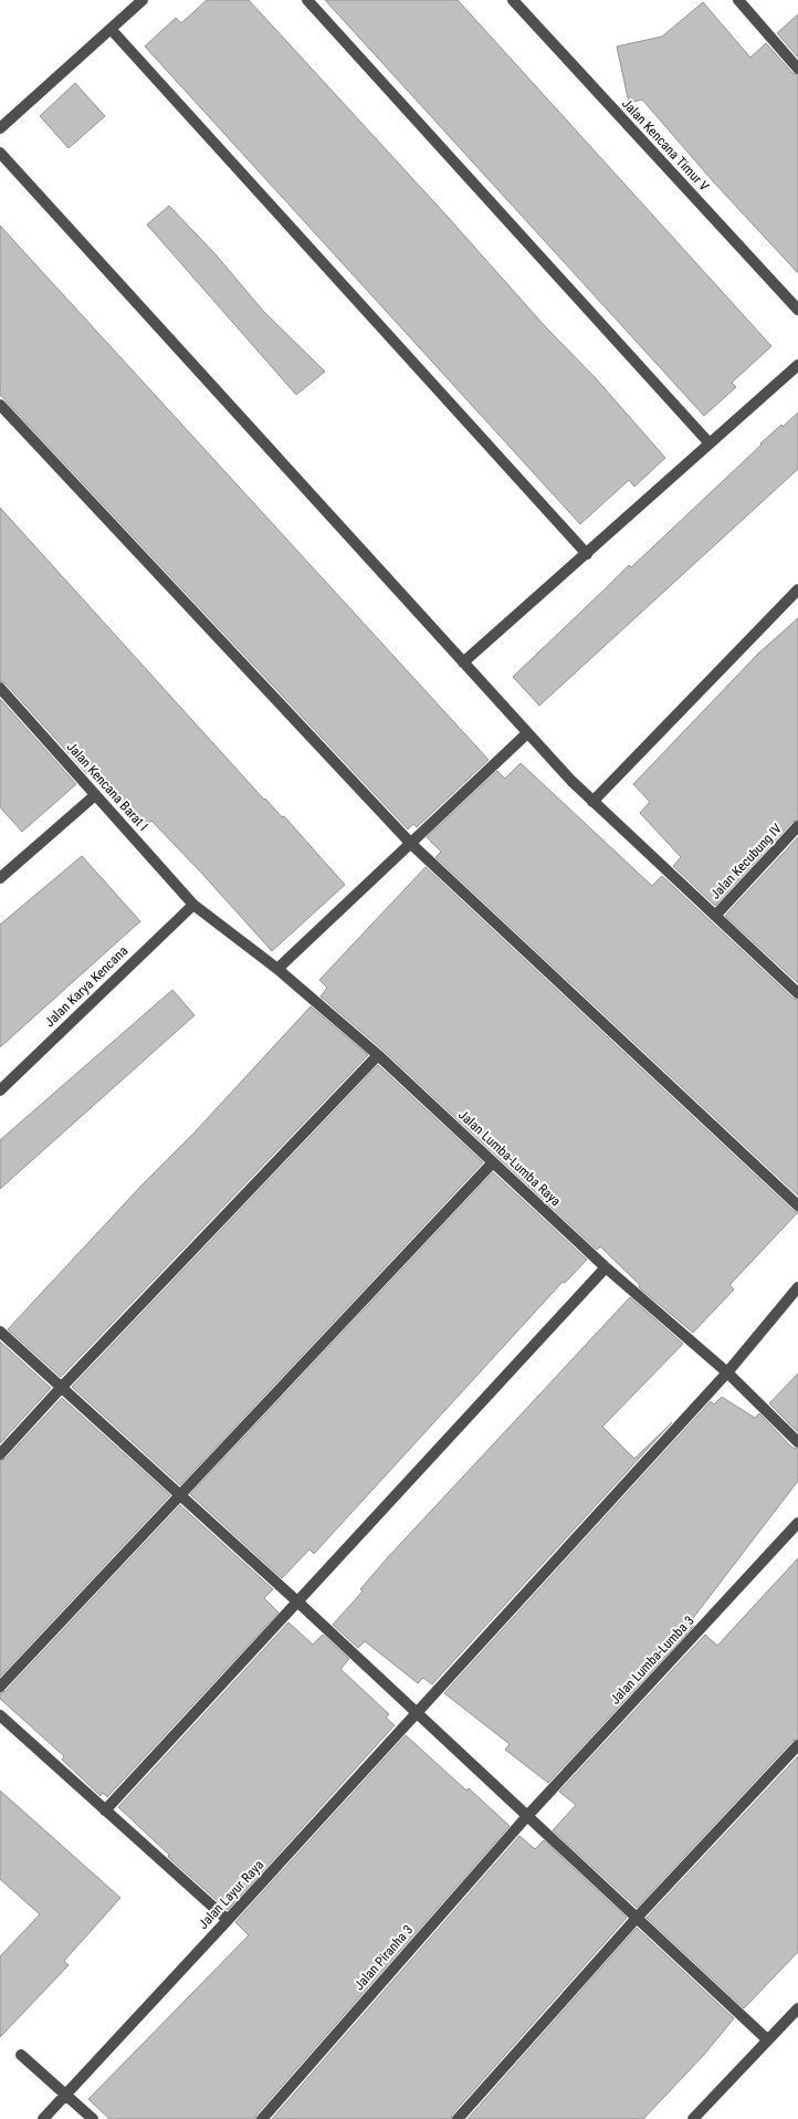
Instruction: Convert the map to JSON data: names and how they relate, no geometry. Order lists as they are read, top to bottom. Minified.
{"streets":{"street":["Jalan Kencana Timur V","Jalan Kencana Barat I","Jalan Kecubung IV","Jalan Karya Kencana","Jalan Lumba-Lumba Raya","Jalan Lumba-Lumba 3","Jalan Layur Raya","Jalan Piranha 3"]},"crossings":[["Jalan Kencana Barat I","Jalan Karya Kencana"],["Jalan Kencana Barat I","Jalan Lumba-Lumba Raya"],["Jalan Karya Kencana","Jalan Lumba-Lumba Raya"],["Jalan Lumba-Lumba Raya","Jalan Layur Raya"],["Jalan Lumba-Lumba 3","Jalan Piranha 3"]]}
